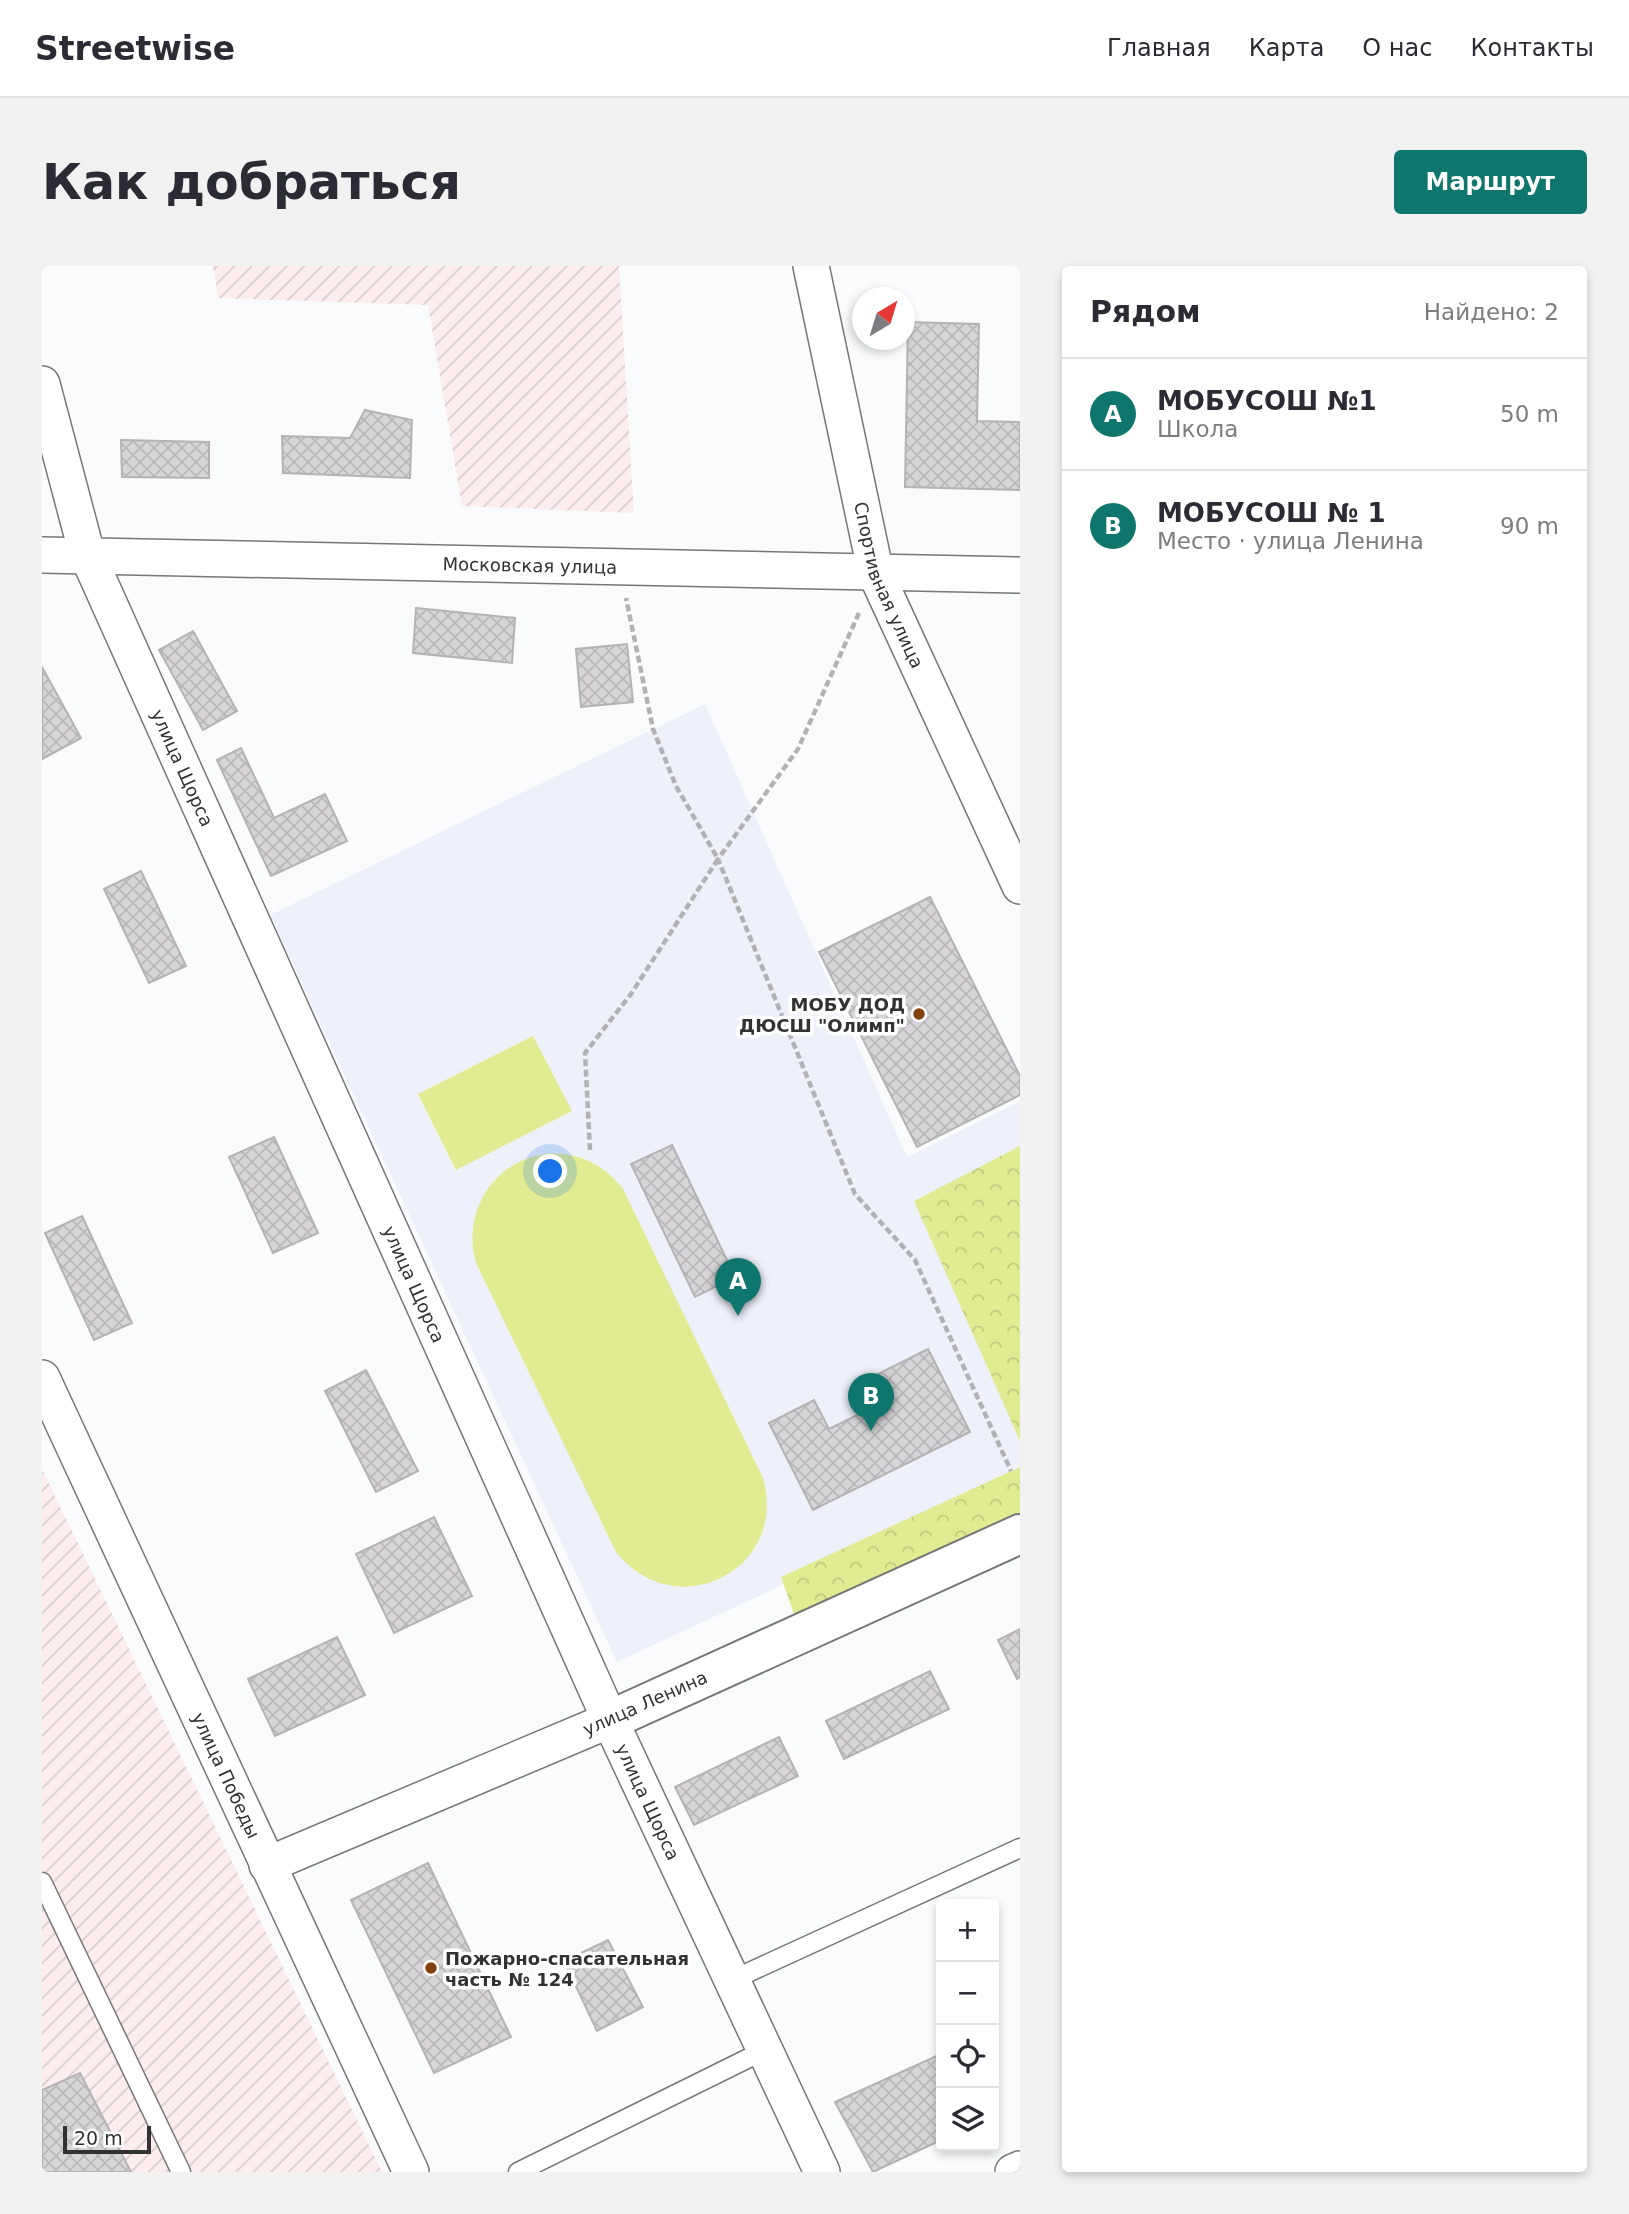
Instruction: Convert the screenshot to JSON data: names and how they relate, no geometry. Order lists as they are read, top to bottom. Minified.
{"streets":{"street":["Московская улица","Спортивная улица","улица Щорса","улица Ленина","улица Победы"]},"crossings":[["Московская улица","Спортивная улица"],["Московская улица","улица Щорса"],["улица Щорса","улица Ленина"],["улица Ленина","улица Победы"]],"places":["МОБУ ДОД ДЮСШ \"Олимп\"","Пожарно-спасательная часть № 124"],"scale_bar":"20 m","north":"top right","page":{"header":"Streetwise","nav":["Главная","Карта","О нас","Контакты"],"buttons":"Маршрут","title":"Как добраться","heading":["Рядом","Найдено: 2"],"list":[{"mark":"A","name":"МОБУСОШ №1","note":"Школа","value":"50 m"},{"mark":"B","name":"МОБУСОШ № 1","note":"Место · улица Ленина","value":"90 m"}],"pins":["A","B"],"map_buttons":["+","−"],"scale":"20 m"}}
